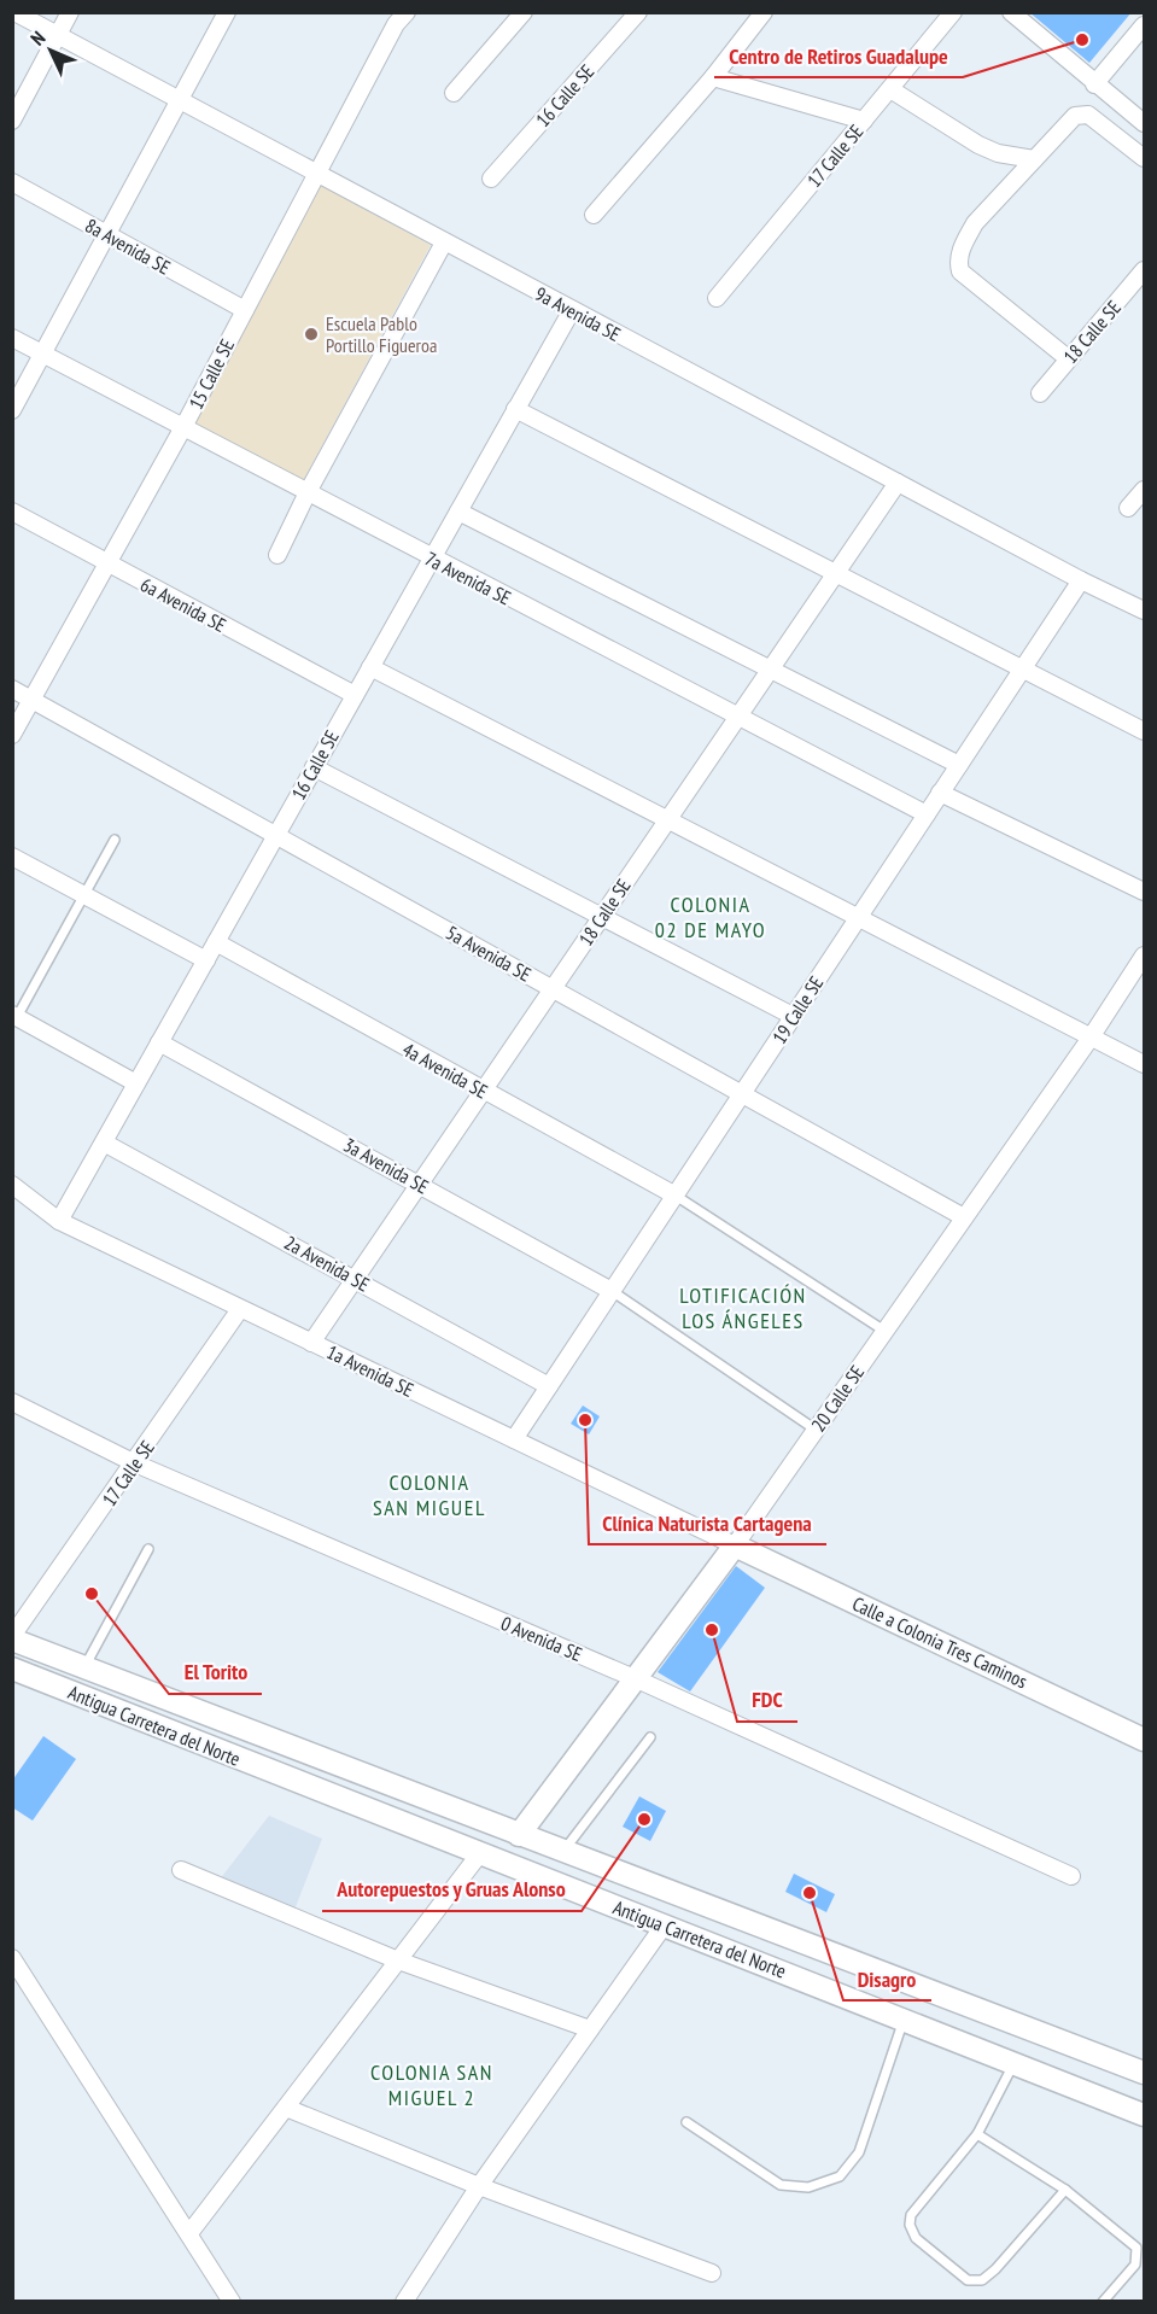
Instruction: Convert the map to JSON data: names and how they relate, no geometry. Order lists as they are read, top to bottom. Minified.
{"streets":{"main road":["20 Calle SE","Calle a Colonia Tres Caminos","Antigua Carretera del Norte"],"street":["16 Calle SE","17 Calle SE","8a Avenida SE","9a Avenida SE","18 Calle SE","15 Calle SE","7a Avenida SE","6a Avenida SE","5a Avenida SE","19 Calle SE","4a Avenida SE","3a Avenida SE","2a Avenida SE","1a Avenida SE","0 Avenida SE"]},"crossings":[["16 Calle SE","9a Avenida SE"],["16 Calle SE","7a Avenida SE"],["16 Calle SE","6a Avenida SE"],["16 Calle SE","5a Avenida SE"],["16 Calle SE","4a Avenida SE"],["16 Calle SE","3a Avenida SE"],["16 Calle SE","2a Avenida SE"],["16 Calle SE","1a Avenida SE"],["17 Calle SE","1a Avenida SE"],["17 Calle SE","0 Avenida SE"],["17 Calle SE","Antigua Carretera del Norte"],["8a Avenida SE","15 Calle SE"],["9a Avenida SE","18 Calle SE"],["9a Avenida SE","15 Calle SE"],["9a Avenida SE","19 Calle SE"],["18 Calle SE","7a Avenida SE"],["18 Calle SE","5a Avenida SE"],["18 Calle SE","4a Avenida SE"],["18 Calle SE","3a Avenida SE"],["18 Calle SE","2a Avenida SE"],["18 Calle SE","1a Avenida SE"],["15 Calle SE","7a Avenida SE"],["15 Calle SE","6a Avenida SE"],["15 Calle SE","5a Avenida SE"],["7a Avenida SE","19 Calle SE"],["5a Avenida SE","19 Calle SE"],["5a Avenida SE","20 Calle SE"],["19 Calle SE","4a Avenida SE"],["19 Calle SE","3a Avenida SE"],["19 Calle SE","2a Avenida SE"],["19 Calle SE","1a Avenida SE"],["1a Avenida SE","20 Calle SE"],["1a Avenida SE","Calle a Colonia Tres Caminos"],["20 Calle SE","0 Avenida SE"],["20 Calle SE","Calle a Colonia Tres Caminos"],["20 Calle SE","Antigua Carretera del Norte"]],"districts":["COLONIA 02 DE MAYO","LOTIFICACIÓN LOS ÁNGELES","COLONIA SAN MIGUEL","COLONIA SAN MIGUEL 2"],"places":["Centro de Retiros Guadalupe","Escuela Pablo Portillo Figueroa","Clínica Naturista Cartagena","El Torito","FDC","Autorepuestos y Gruas Alonso","Disagro"],"north":"top left"}
